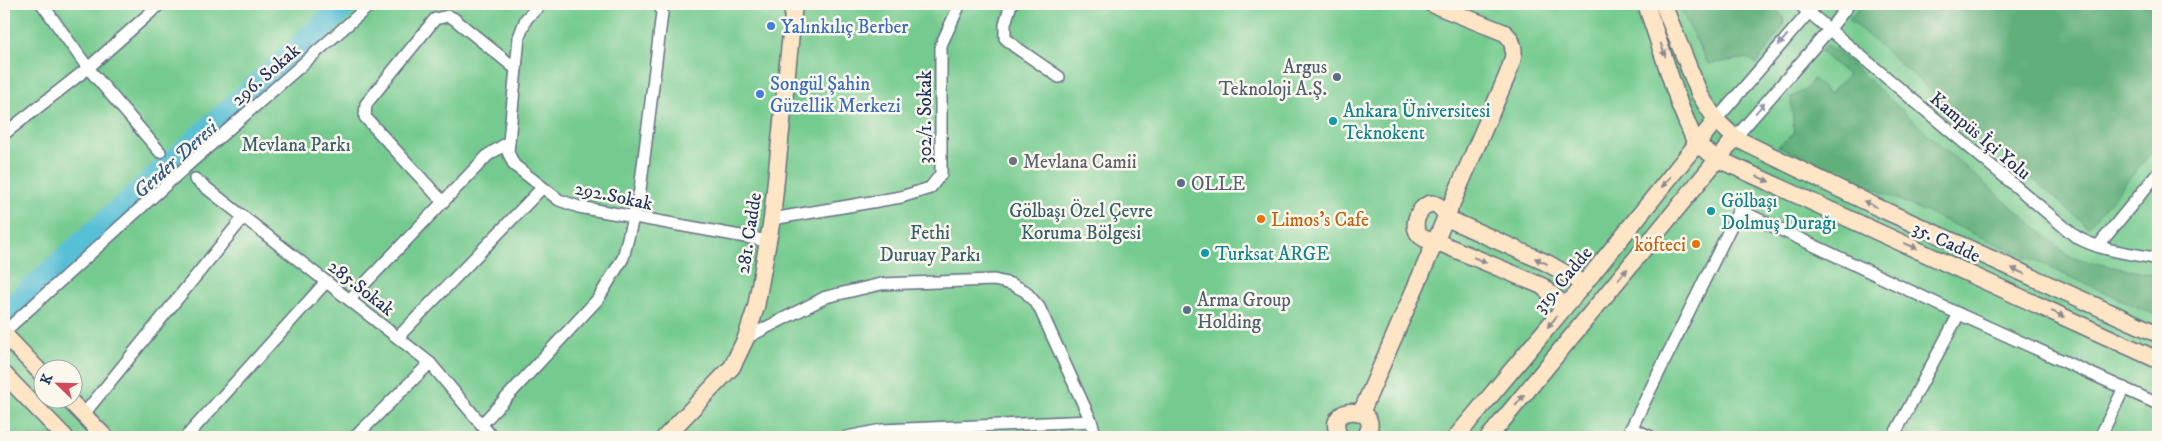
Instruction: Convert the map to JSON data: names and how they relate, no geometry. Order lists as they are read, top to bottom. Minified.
{"streets":{"street":["296. Sokak","302/1. Sokak","Kampüs İçi Yolu","292.Sokak","281. Cadde","35. Cadde","319. Cadde","285.Sokak"]},"crossings":[["302/1. Sokak","281. Cadde"],["292.Sokak","281. Cadde"],["35. Cadde","319. Cadde"]],"water":["Gerder Deresi"],"parks":["Mevlana Parkı","Gölbaşı Özel Çevre Koruma Bölgesi","Fethi Duruay Parkı"],"places":["Yalınkılıç Berber","Argus Teknoloji A.Ş.","Songül Şahin Güzellik Merkezi","Ankara Üniversitesi Teknokent","Mevlana Camii","OLLE","Gölbaşı Dolmuş Durağı","Limos's Cafe","köfteci","Turksat ARGE","Arma Group Holding"],"north":"top left"}
